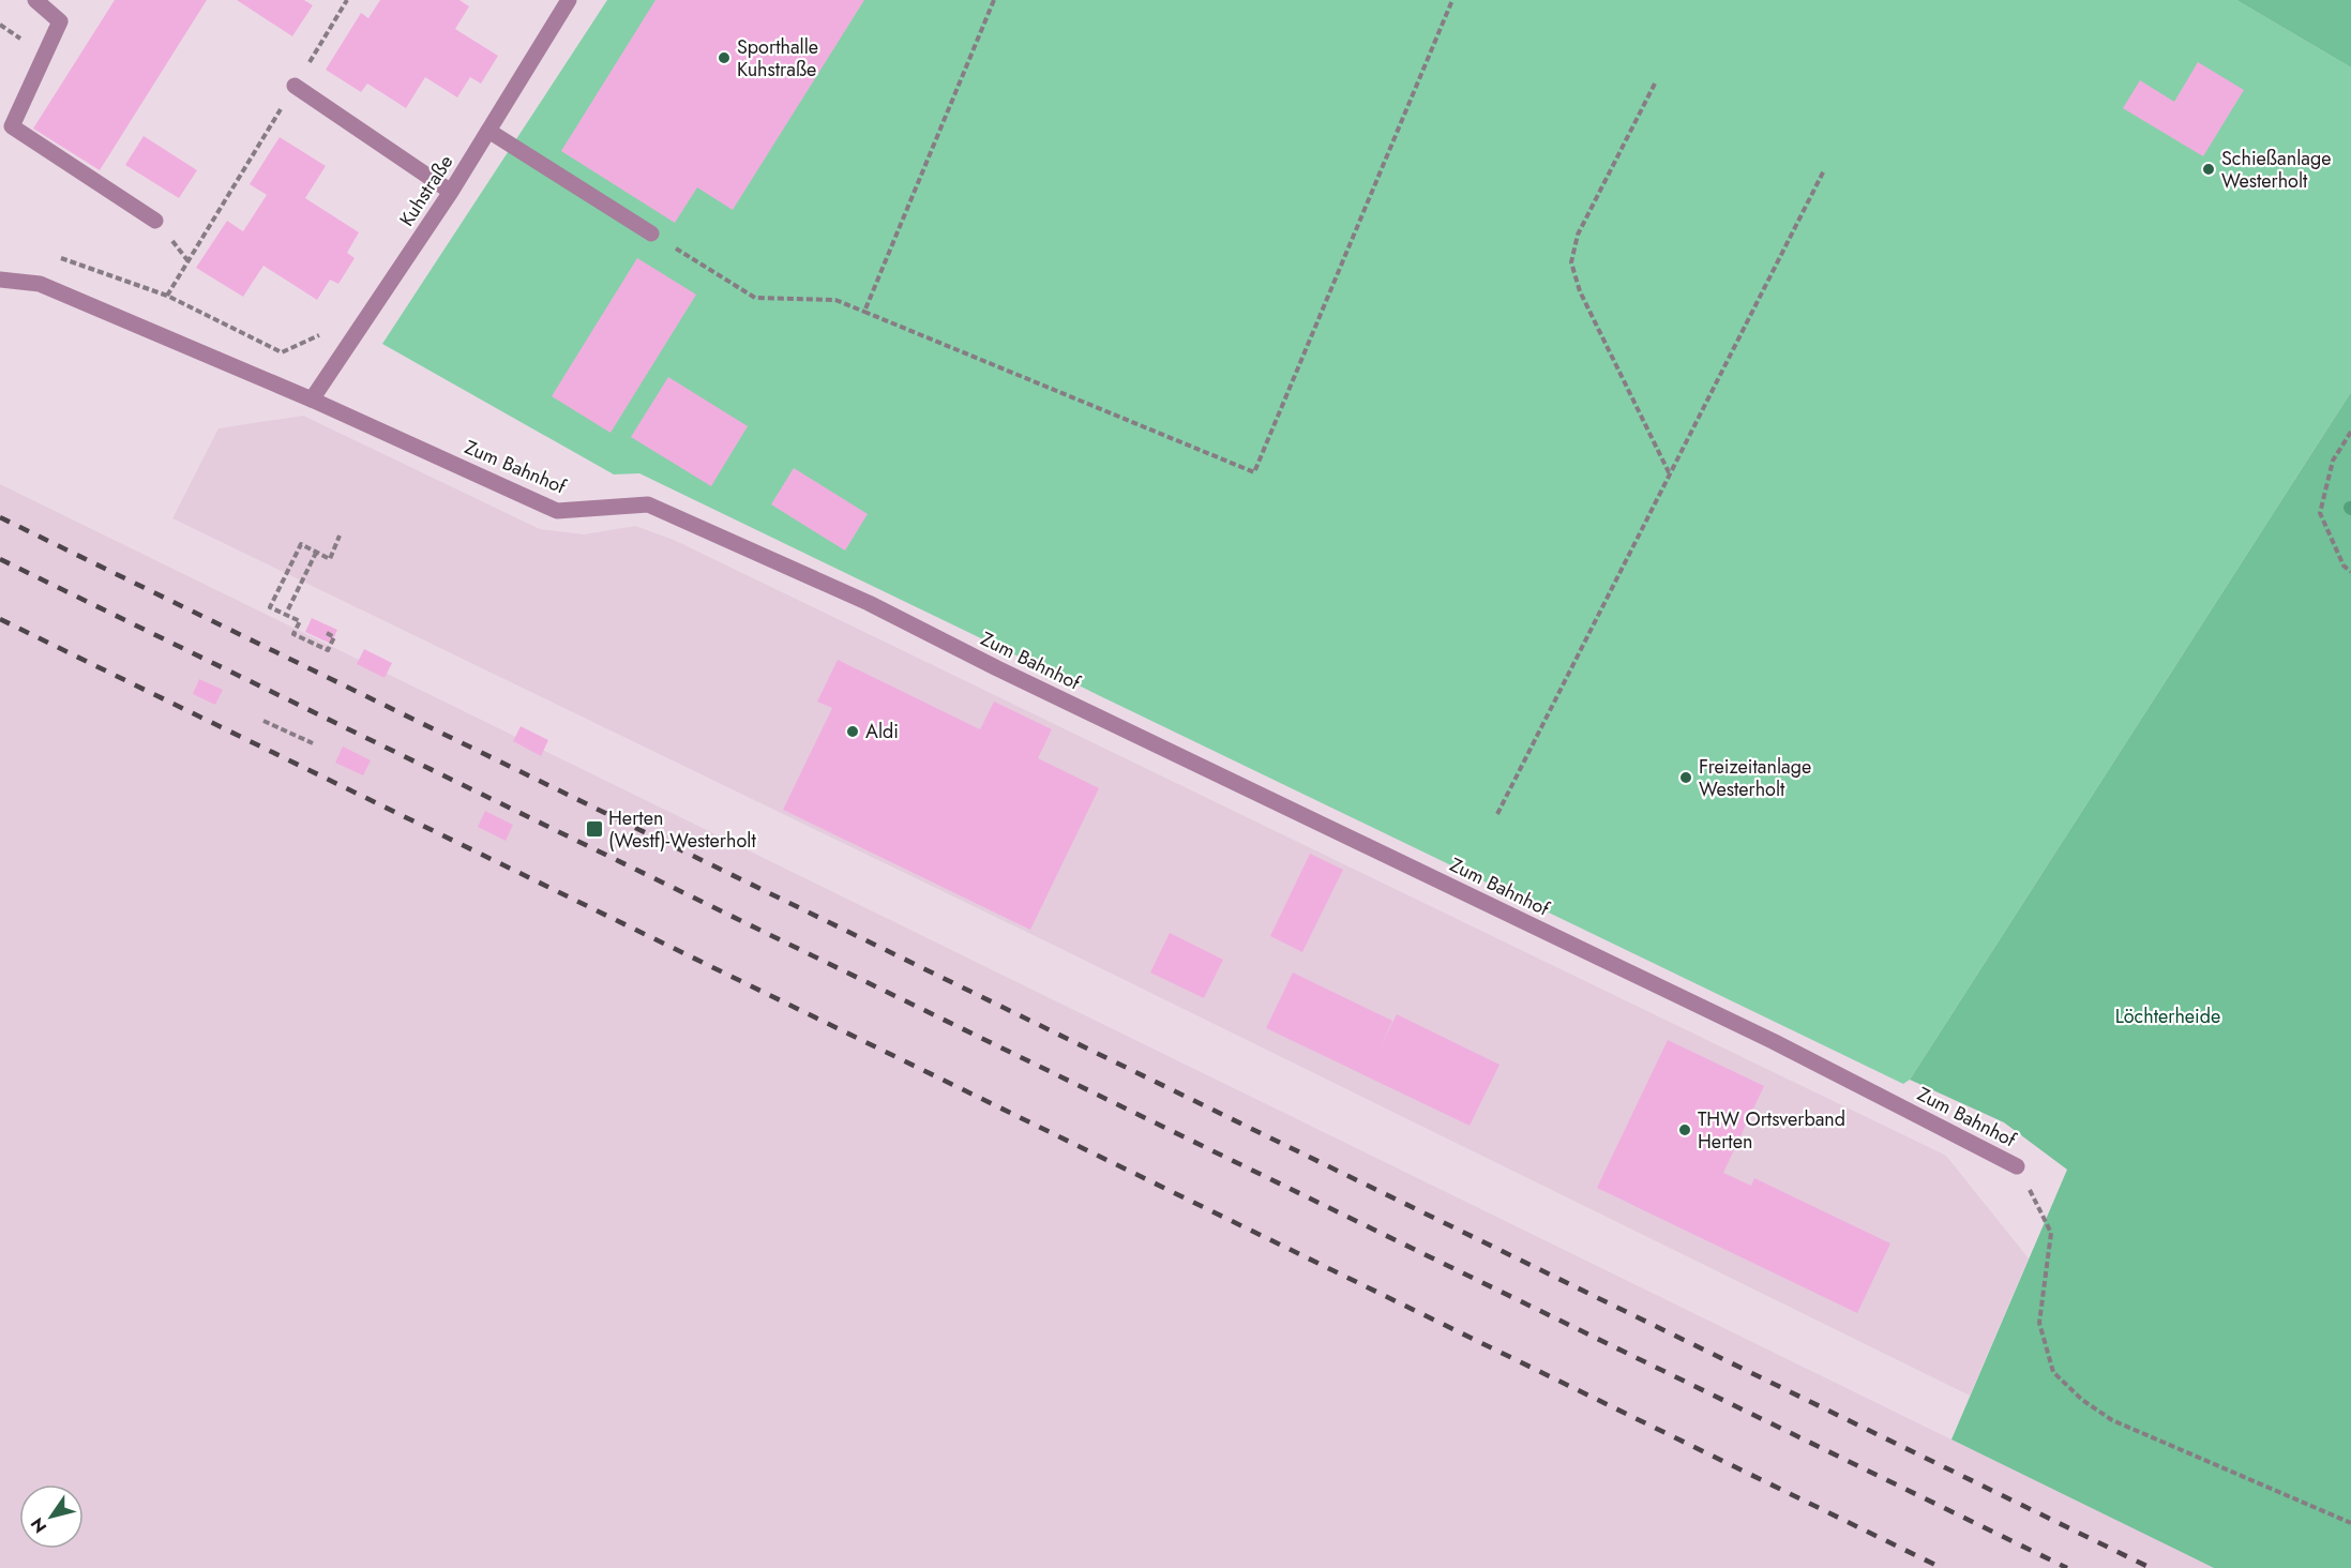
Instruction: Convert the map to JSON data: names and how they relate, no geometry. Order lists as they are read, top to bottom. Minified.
{"streets":{"street":["Kuhstraße","Zum Bahnhof"]},"crossings":[["Kuhstraße","Zum Bahnhof"]],"parks":["Löchterheide"],"places":{"other":["Sporthalle Kuhstraße","Schießanlage Westerholt","Aldi","Freizeitanlage Westerholt","THW Ortsverband Herten"],"transit":["Herten (Westf)-Westerholt"]},"north":"bottom left"}
